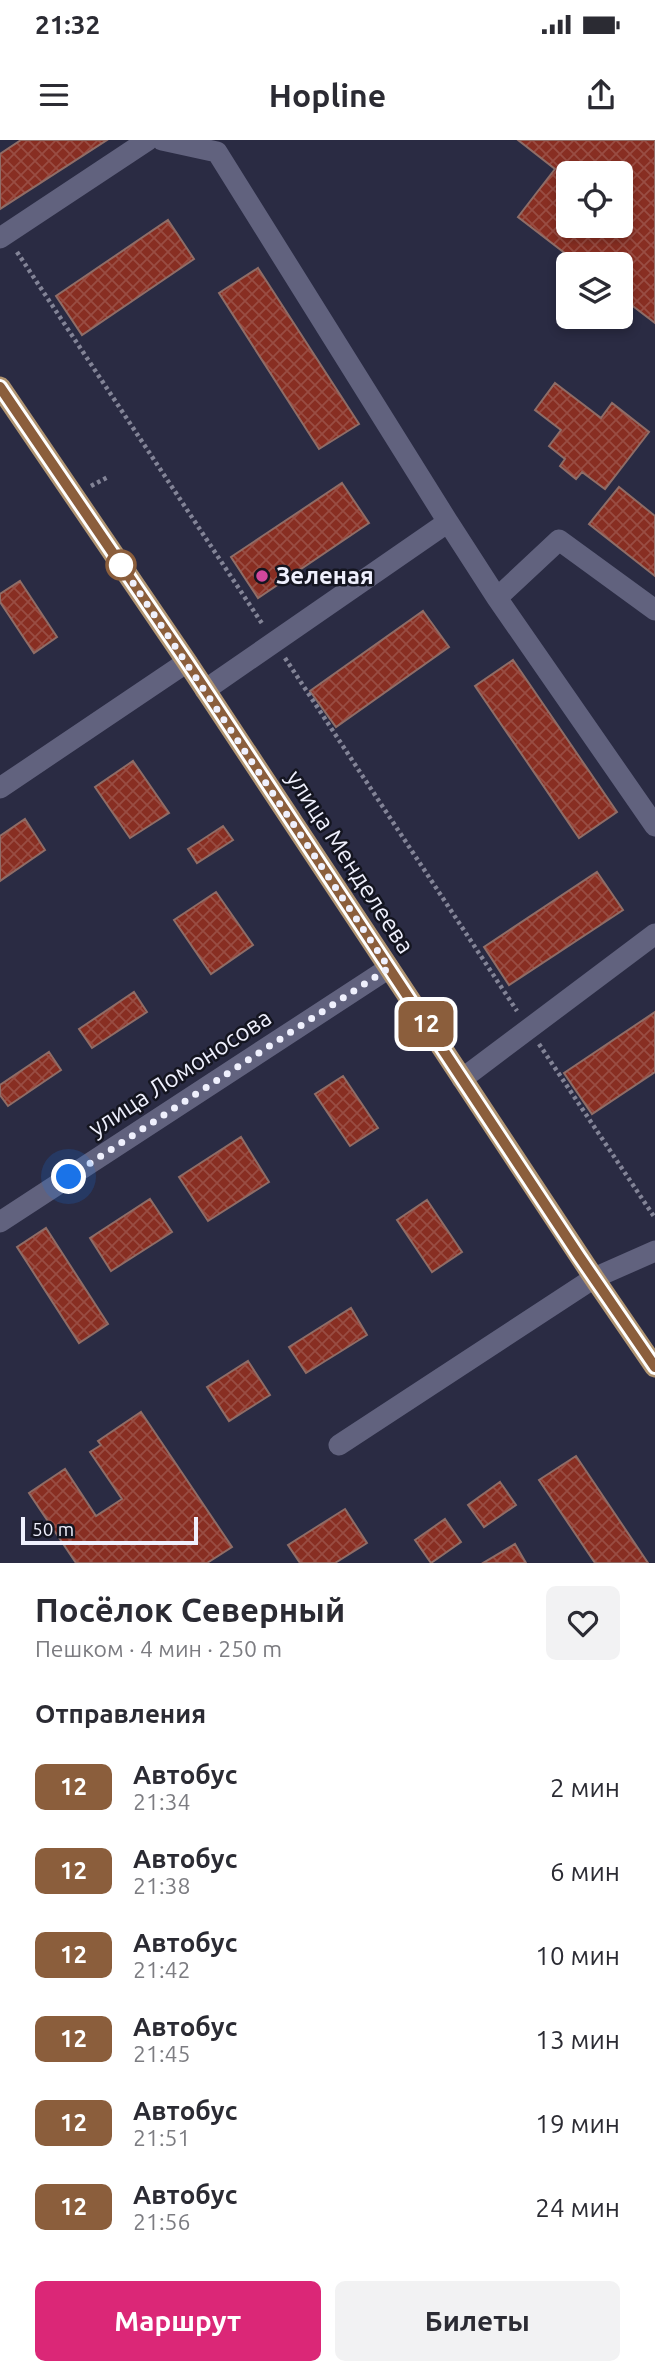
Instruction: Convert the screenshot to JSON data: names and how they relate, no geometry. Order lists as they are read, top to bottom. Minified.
{"streets":{"main road":["улица Менделеева"],"street":["улица Ломоносова"]},"crossings":[["улица Менделеева","улица Ломоносова"]],"places":["Зеленая"],"lines":["bus line 12"],"scale_bar":"50 m","page":{"status":"21:32","header":"Hopline","on_map":"12","scale":"50 m","heading":[["Посёлок Северный","Пешком · 4 мин · 250 m"],"Отправления"],"list":[{"mark":"12","name":"Автобус","note":"21:34","value":"2 мин"},{"mark":"12","name":"Автобус","note":"21:38","value":"6 мин"},{"mark":"12","name":"Автобус","note":"21:42","value":"10 мин"},{"mark":"12","name":"Автобус","note":"21:45","value":"13 мин"},{"mark":"12","name":"Автобус","note":"21:51","value":"19 мин"},{"mark":"12","name":"Автобус","note":"21:56","value":"24 мин"}],"buttons":["Маршрут","Билеты"]}}
